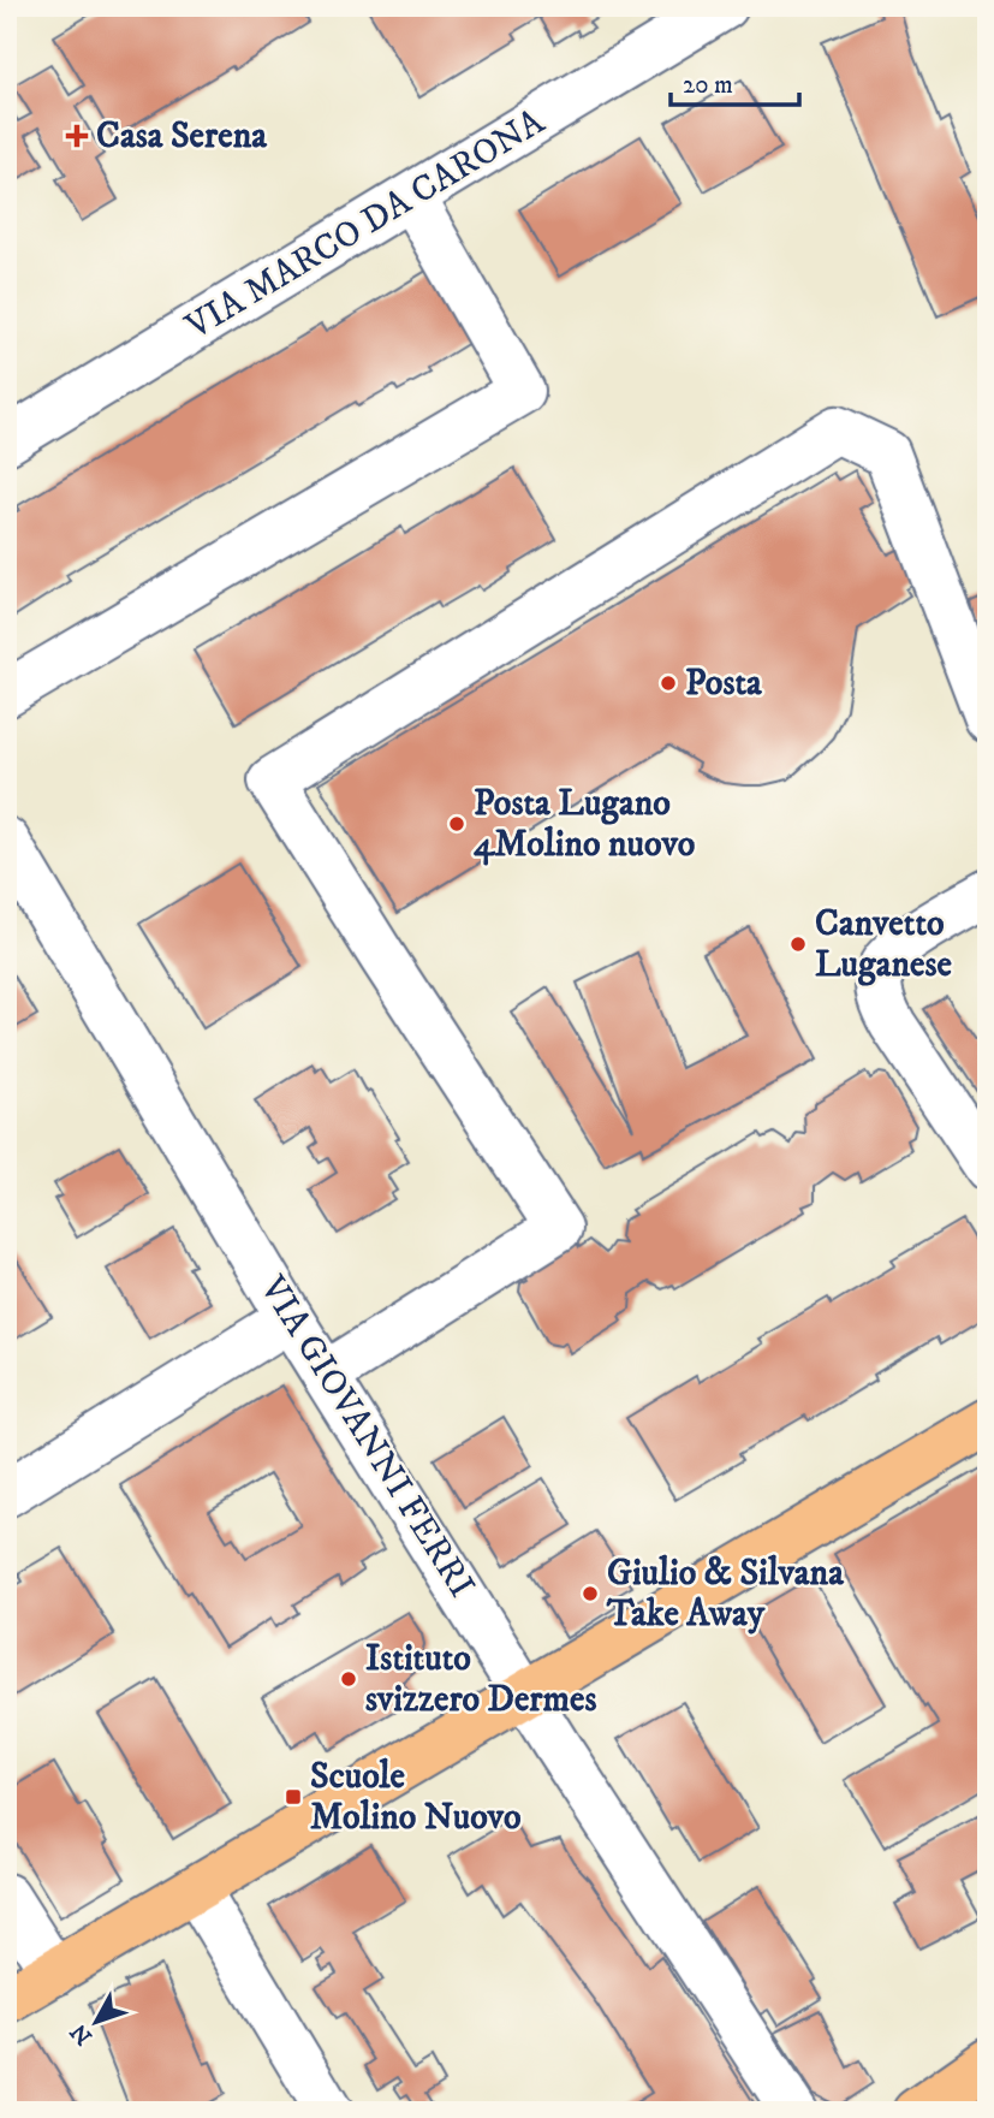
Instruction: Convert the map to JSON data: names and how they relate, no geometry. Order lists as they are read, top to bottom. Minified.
{"streets":{"street":["VIA MARCO DA CARONA","VIA GIOVANNI FERRI"]},"places":{"health":["Casa Serena"],"other":["Posta","Posta Lugano 4Molino nuovo","Canvetto Luganese","Giulio & Silvana Take Away","Istituto svizzero Dermes"],"transit":["Scuole Molino Nuovo"]},"scale_bar":"20 m","north":"bottom left"}
